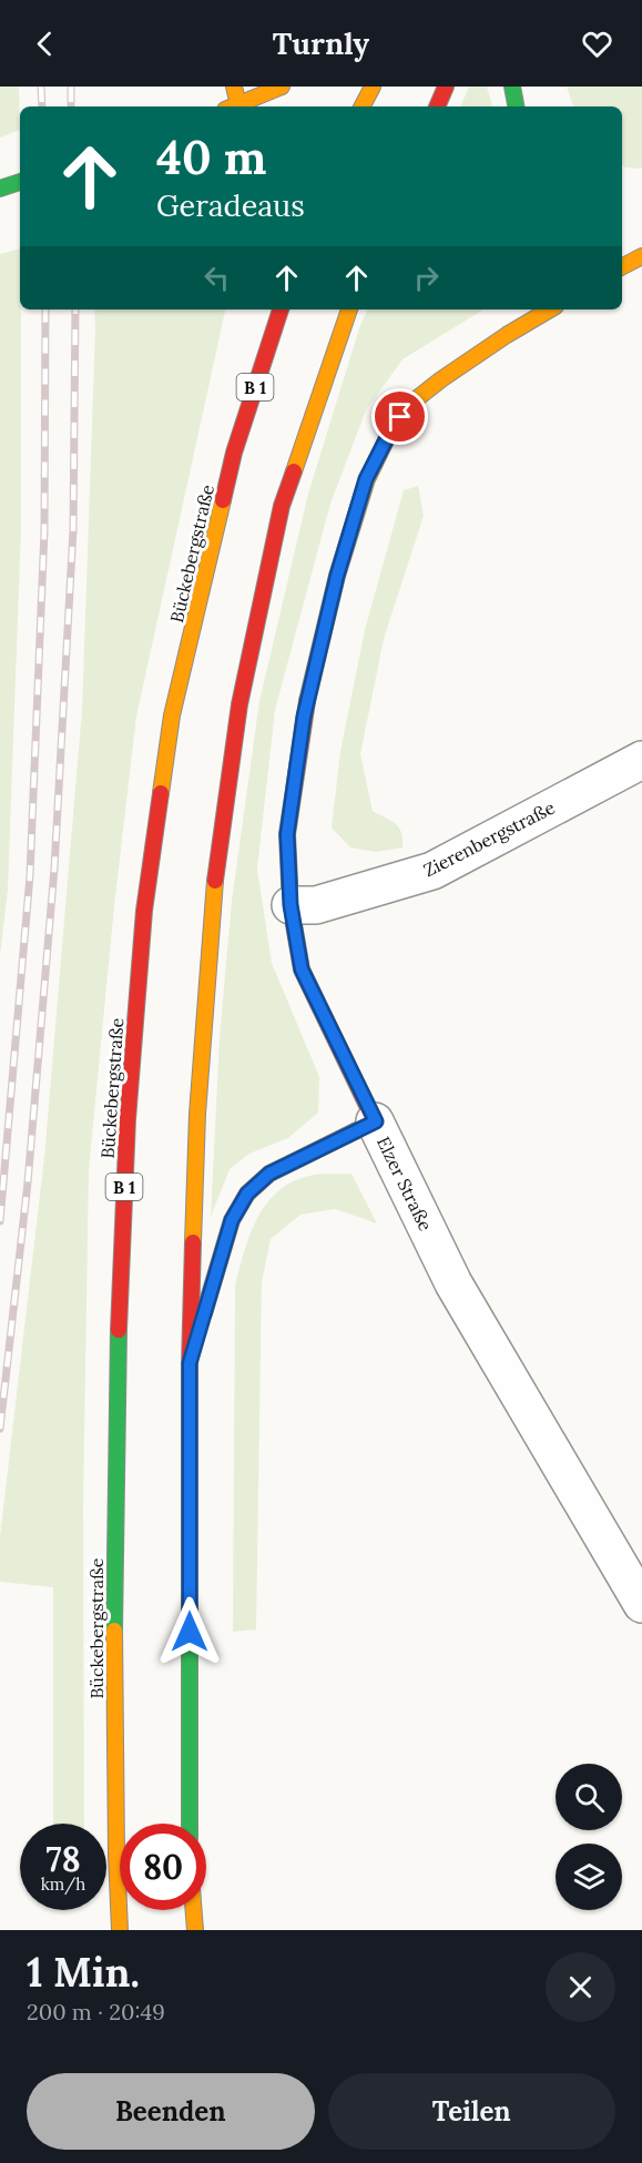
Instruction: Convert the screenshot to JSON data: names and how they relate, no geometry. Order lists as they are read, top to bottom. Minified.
{"streets":{"main road":["B 1","Bückebergstraße","Elzer Straße"],"street":["Zierenbergstraße"]},"crossings":[["Zierenbergstraße","Elzer Straße"]],"page":{"header":"Turnly","turn":["40 m","Geradeaus"],"speed":"78 km/h","limit":"80","heading":["1 Min.","200 m · 20:49"],"buttons":["Beenden","Teilen"]}}
